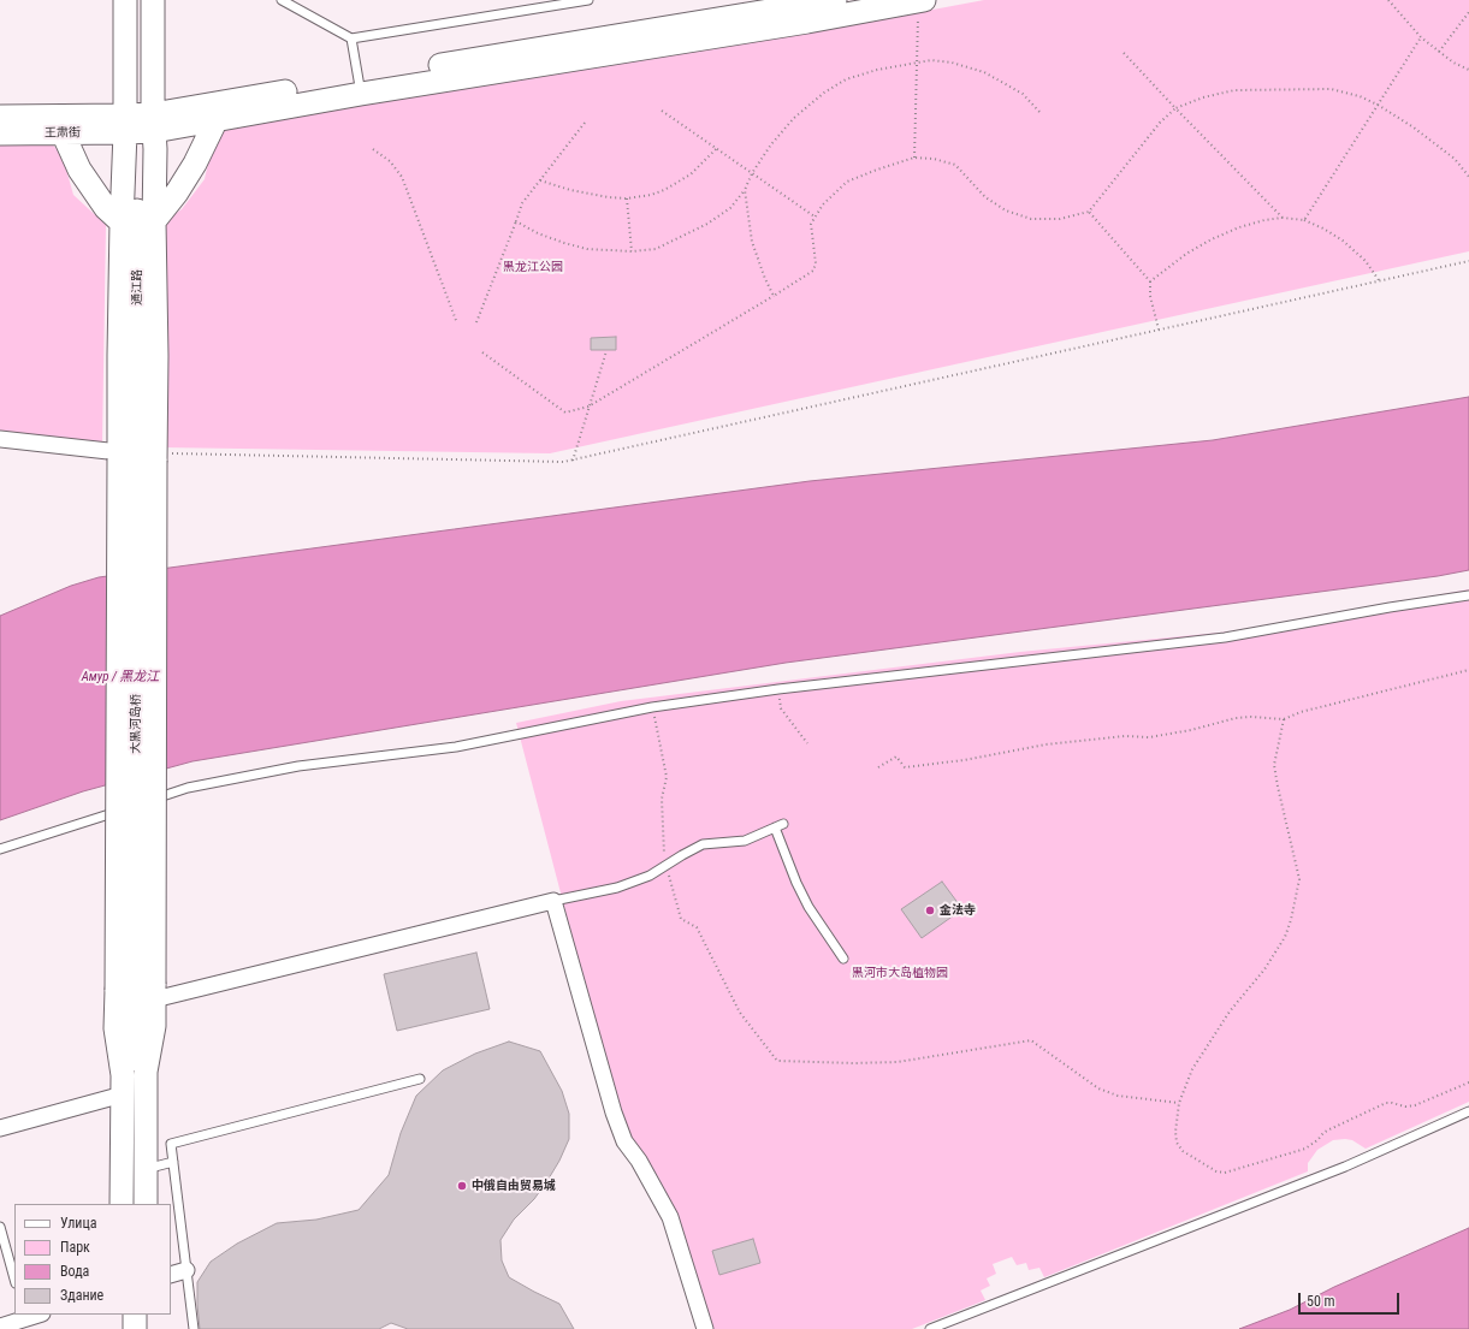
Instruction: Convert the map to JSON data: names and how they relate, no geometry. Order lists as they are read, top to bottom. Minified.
{"streets":{"main road":["王肃街","通江路","大黑河岛桥"]},"crossings":[["王肃街","通江路"],["通江路","大黑河岛桥"]],"water":["Амур / 黑龙江"],"parks":["黑龙江公园","黑河市大岛植物园"],"places":["金法寺","中俄自由贸易城"],"legend":["Улица","Парк","Вода","Здание"],"scale_bar":"50 m"}
